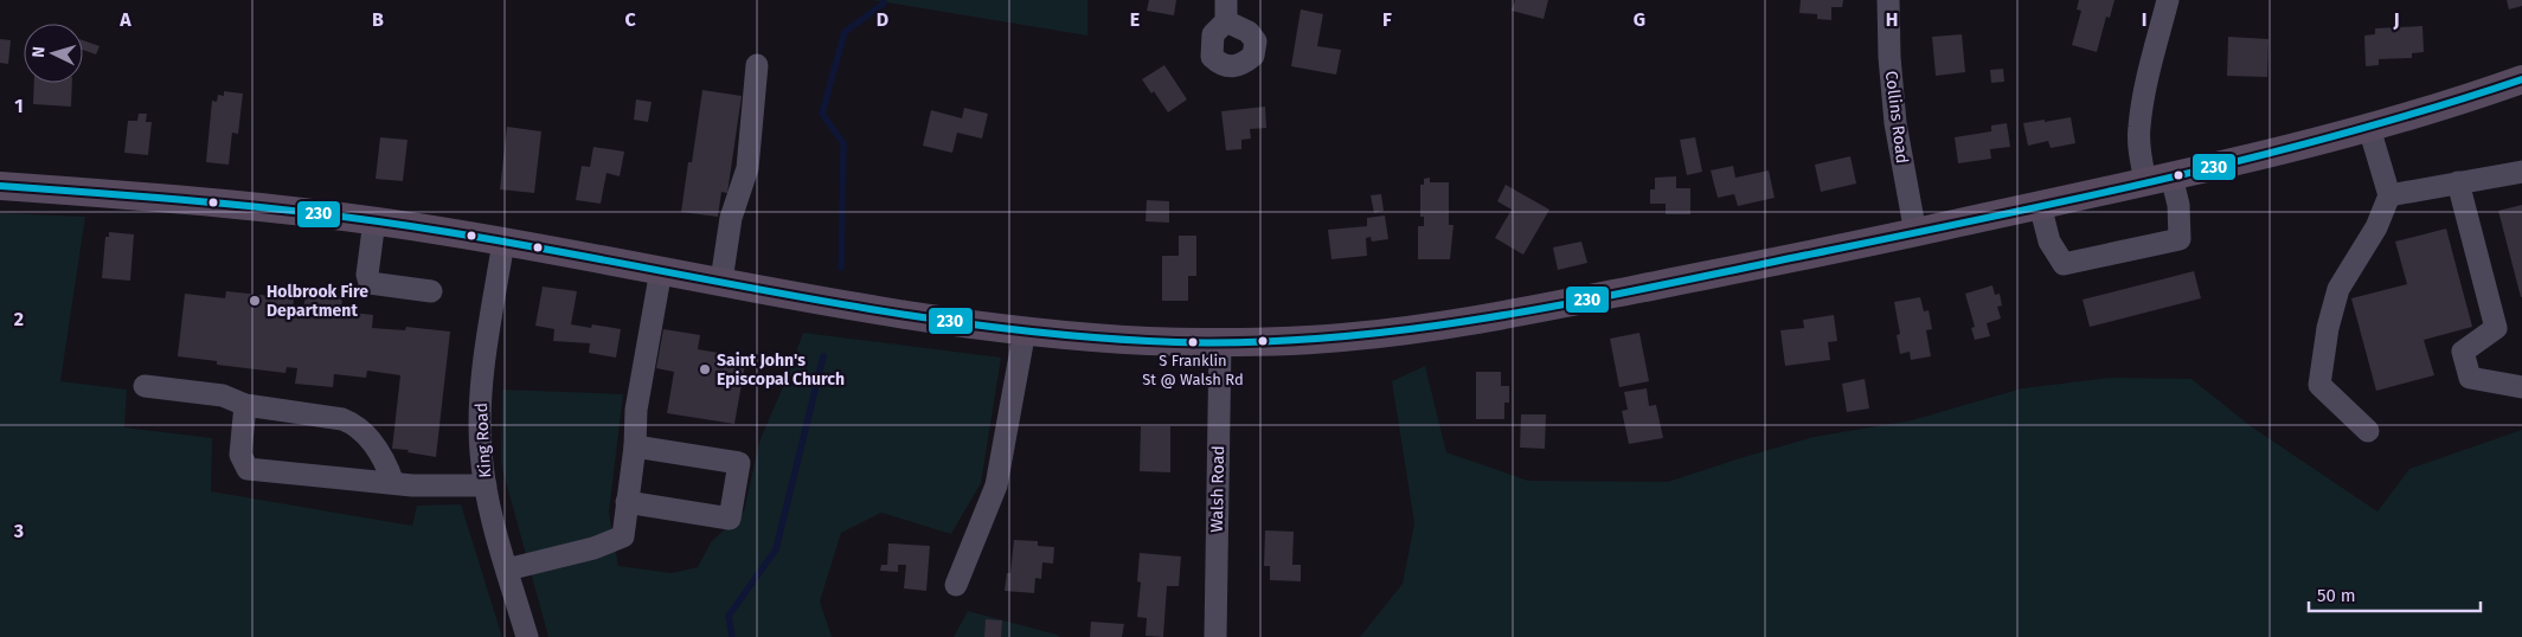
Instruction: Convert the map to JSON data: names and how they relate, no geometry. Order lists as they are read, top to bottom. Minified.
{"streets":{"street":["Collins Road","King Road","Walsh Road"]},"places":["Holbrook Fire Department","S Franklin St @ Walsh Rd","Saint John's Episcopal Church"],"lines":["transit line 230"],"scale_bar":"50 m","north":"left","grid":{"columns":["A","B","C","D","E","F","G","H","I","J"],"rows":["1","2","3"]}}
